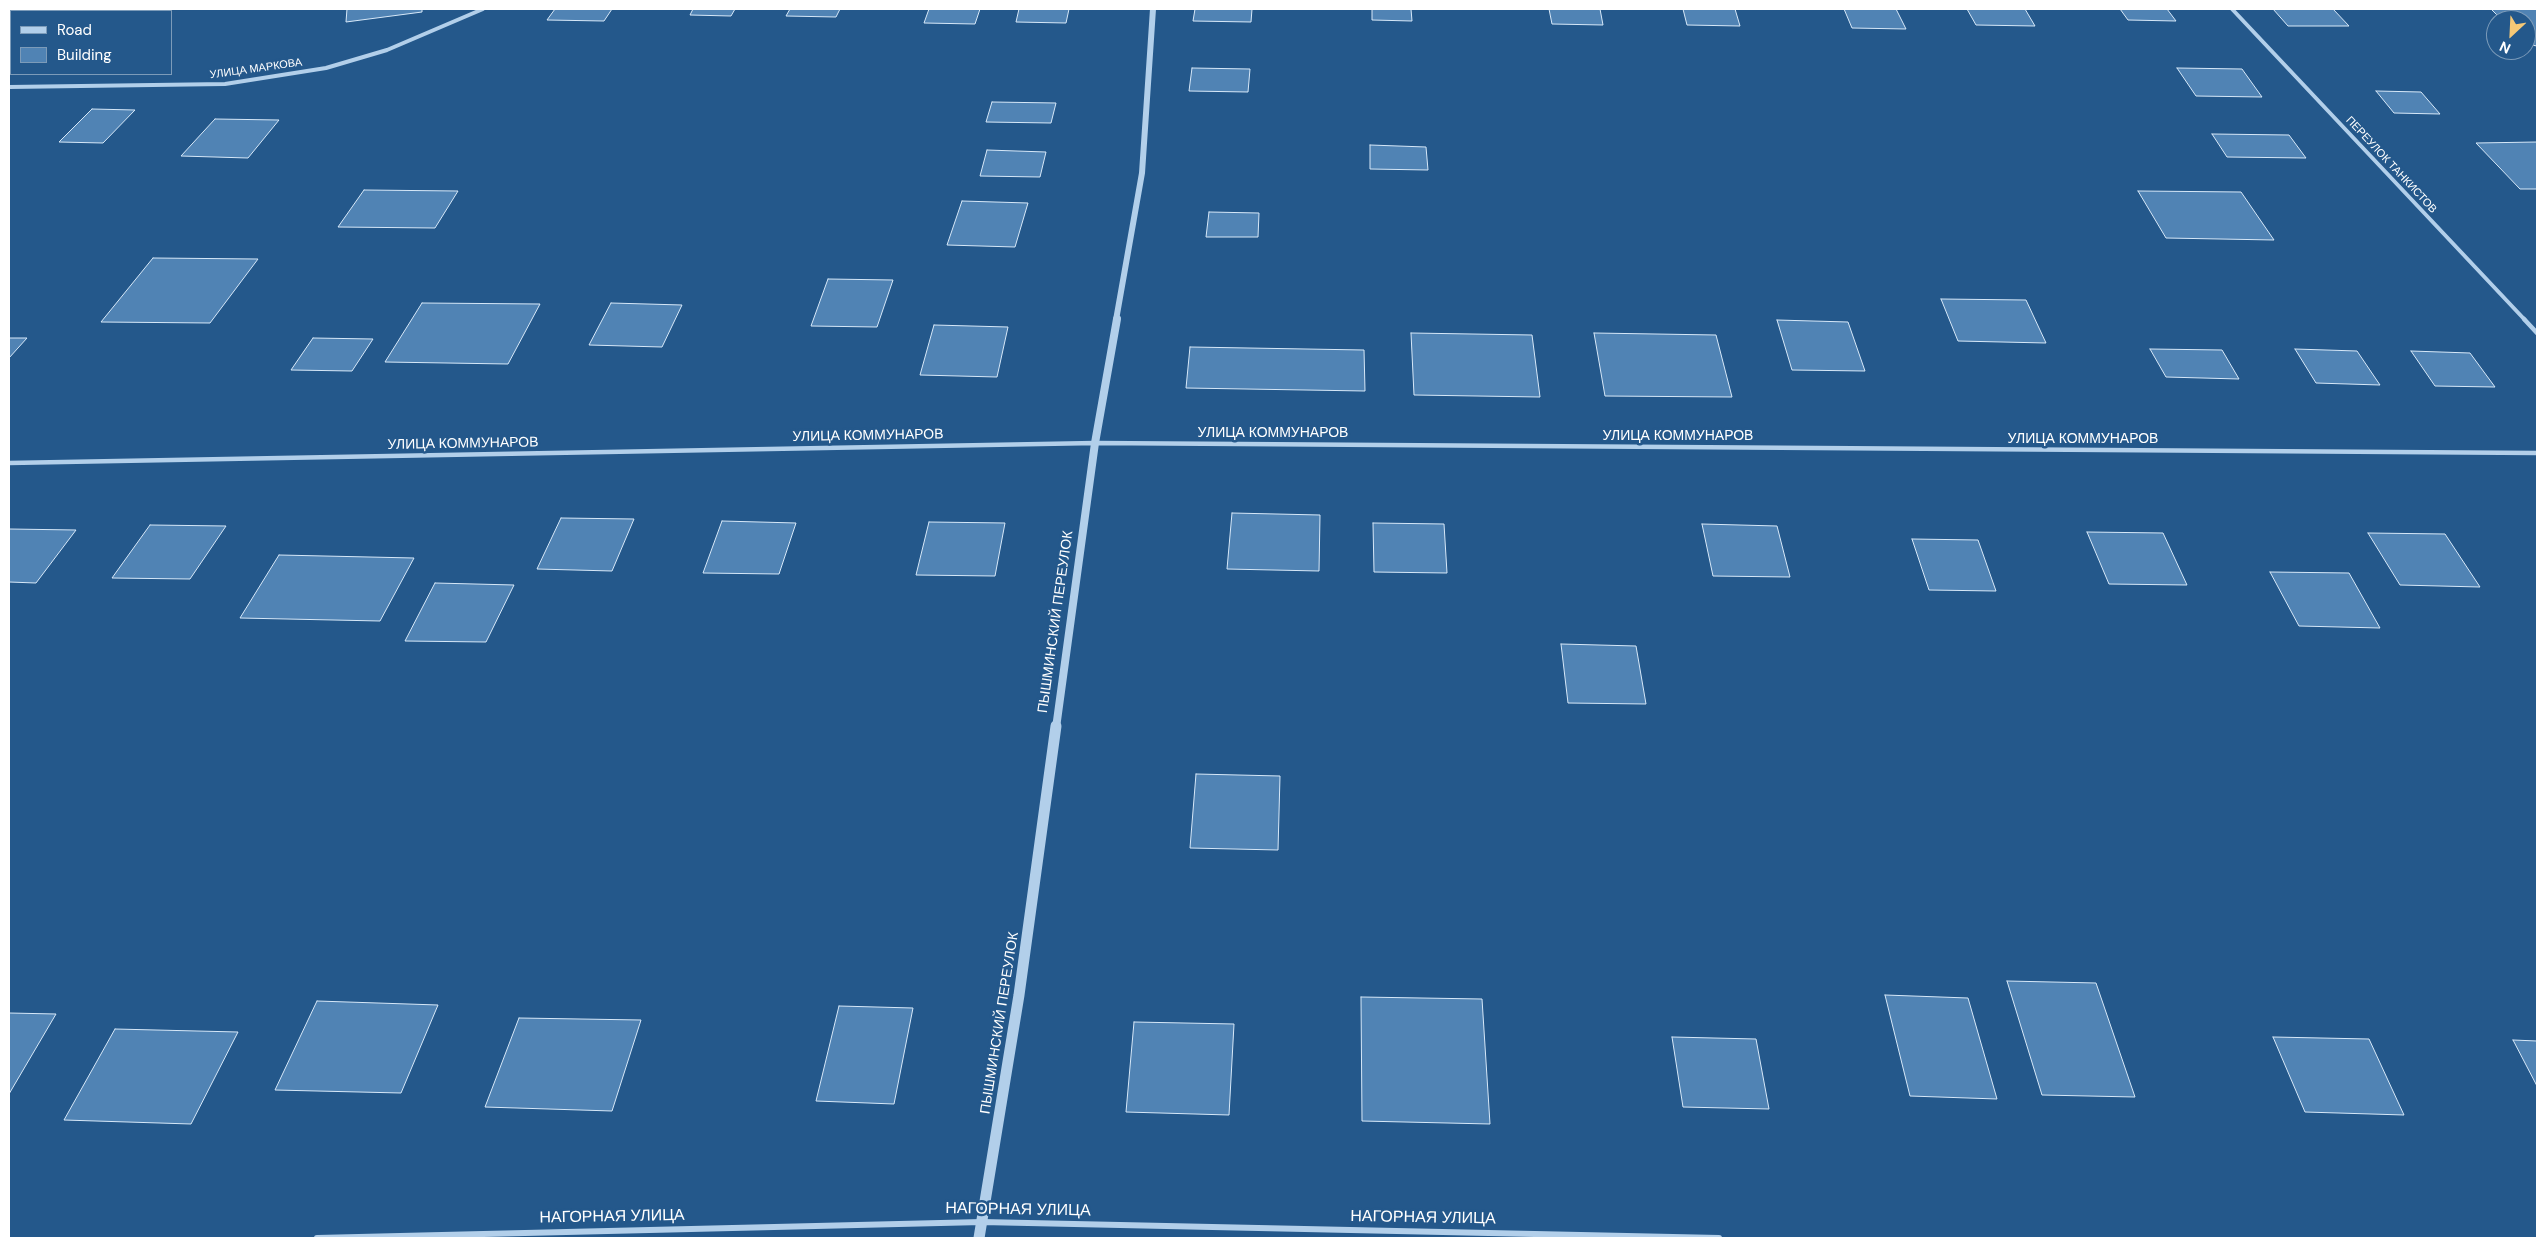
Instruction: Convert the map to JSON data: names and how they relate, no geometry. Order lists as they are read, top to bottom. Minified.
{"streets":{"street":["УЛИЦА МАРКОВА","ПЕРЕУЛОК ТАНКИСТОВ","УЛИЦА КОММУНАРОВ","ПЫШМИНСКИЙ ПЕРЕУЛОК","НАГОРНАЯ УЛИЦА"]},"crossings":[["УЛИЦА КОММУНАРОВ","ПЫШМИНСКИЙ ПЕРЕУЛОК"],["ПЫШМИНСКИЙ ПЕРЕУЛОК","НАГОРНАЯ УЛИЦА"]],"legend":["Road","Building"],"north":"bottom left"}
